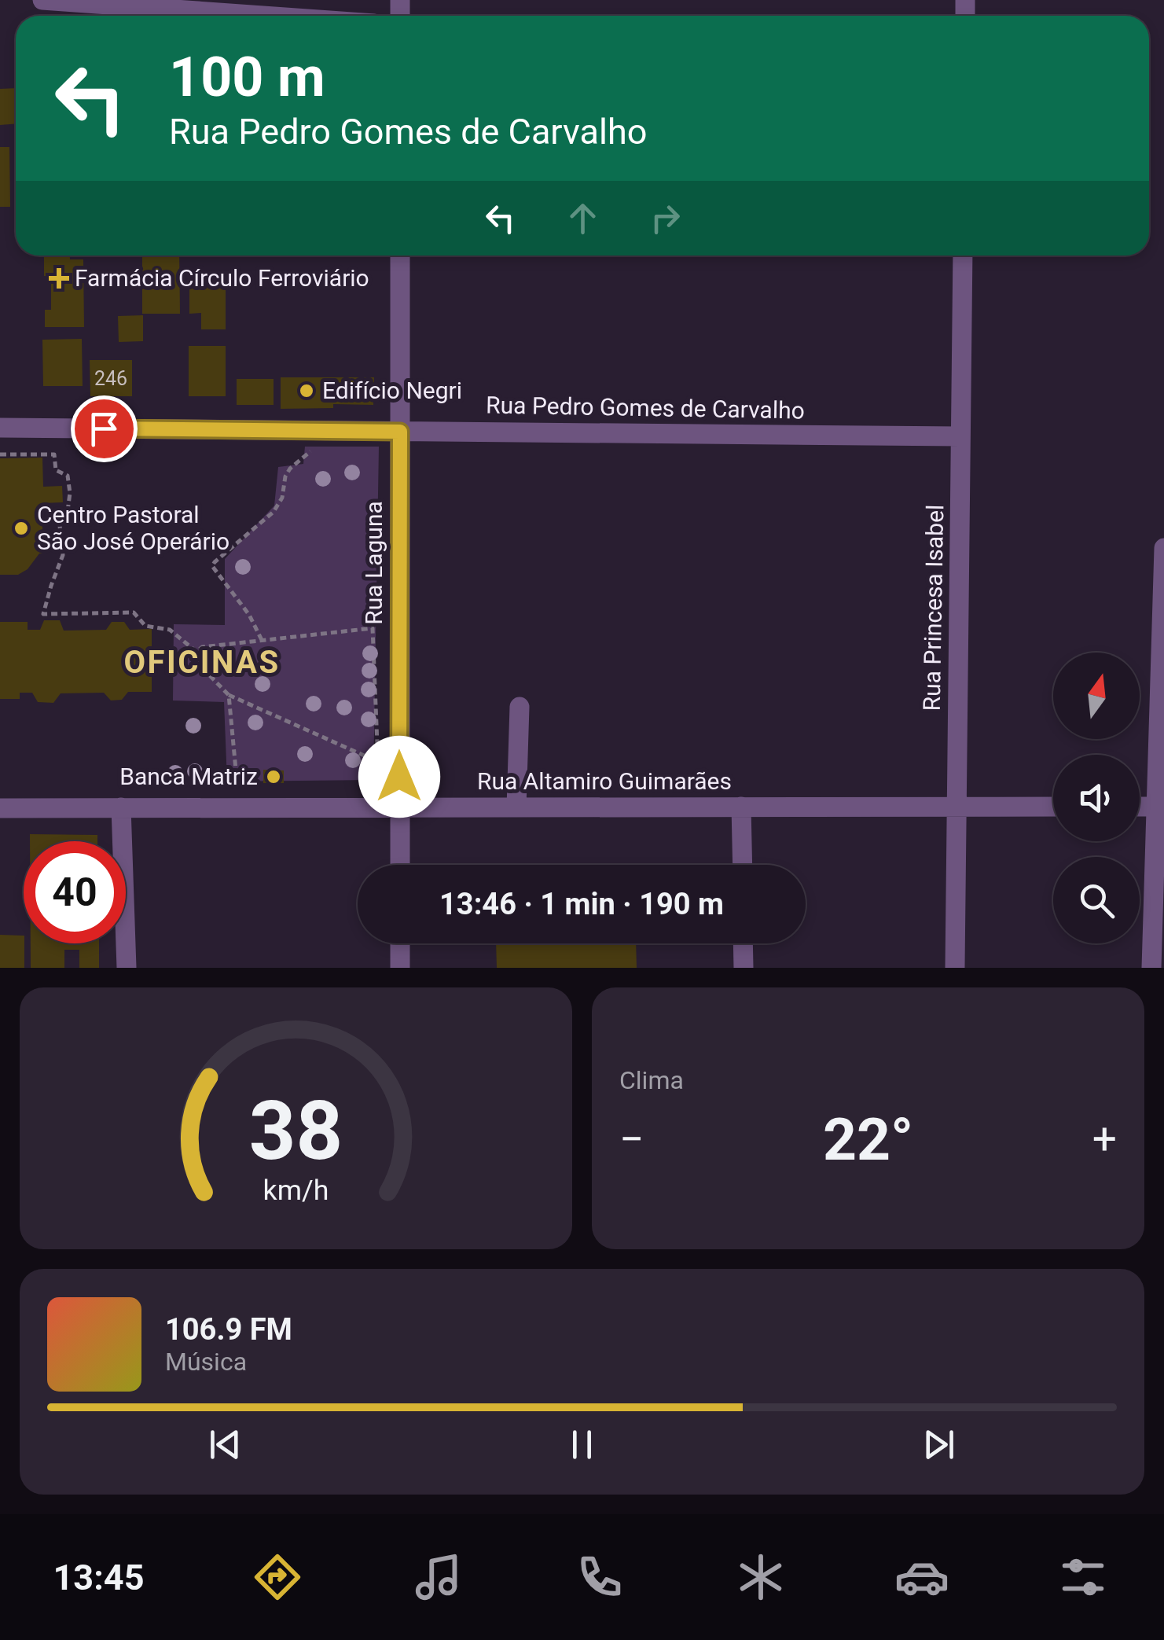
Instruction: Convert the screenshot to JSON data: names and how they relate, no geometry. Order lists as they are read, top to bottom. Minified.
{"streets":{"street":["Rua Pedro Gomes de Carvalho","Rua Laguna","Rua Princesa Isabel","Rua Altamiro Guimarães"]},"crossings":[["Rua Pedro Gomes de Carvalho","Rua Laguna"],["Rua Pedro Gomes de Carvalho","Rua Princesa Isabel"],["Rua Laguna","Rua Altamiro Guimarães"],["Rua Princesa Isabel","Rua Altamiro Guimarães"]],"districts":["OFICINAS"],"places":{"health":["Farmácia Círculo Ferroviário"],"other":["Edifício Negri","Centro Pastoral São José Operário","Banca Matriz"]},"house_numbers":["246"],"north":"top","page":{"turn":["100 m","Rua Pedro Gomes de Carvalho"],"limit":"40","trip":"13:46 · 1 min · 190 m","tile":"Clima","heat":["−","22°","+"],"song":["106.9 FM","Música"],"tabs":"13:45","gauge":["38","km/h"]}}
